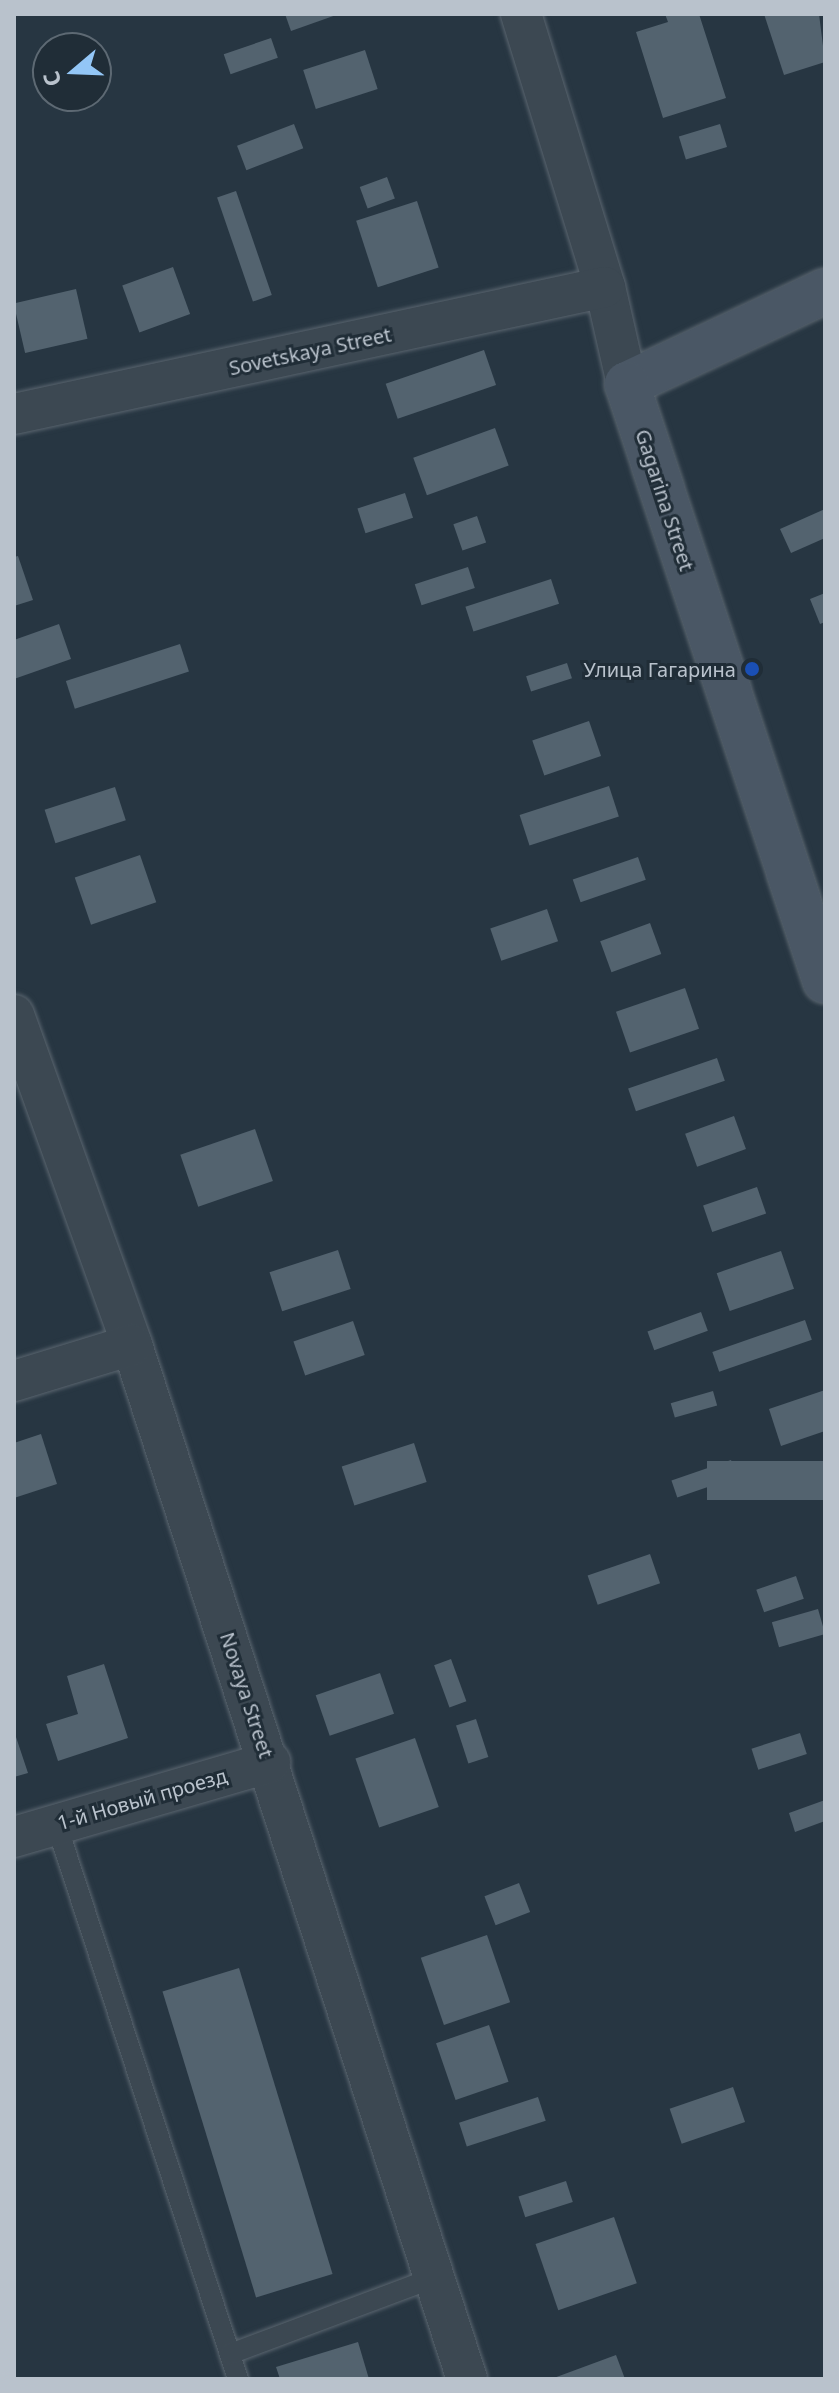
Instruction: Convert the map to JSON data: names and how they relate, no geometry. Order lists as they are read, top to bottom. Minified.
{"streets":{"street":["Sovetskaya Street","Gagarina Street","Novaya Street","1-й Новый проезд"]},"crossings":[["Sovetskaya Street","Gagarina Street"],["Novaya Street","1-й Новый проезд"]],"places":["Улица Гагарина"],"north":"left"}
